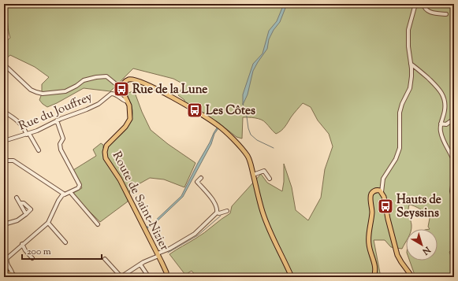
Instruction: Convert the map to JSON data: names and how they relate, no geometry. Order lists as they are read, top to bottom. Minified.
{"streets":{"main road":["Route de Saint-Nizier"],"street":["Rue du Jouffrey"]},"crossings":[["Rue du Jouffrey","Route de Saint-Nizier"]],"places":{"bus stop":["Rue de la Lune","Les Côtes","Hauts de Seyssins"]},"scale_bar":"200 m","north":"bottom right"}
